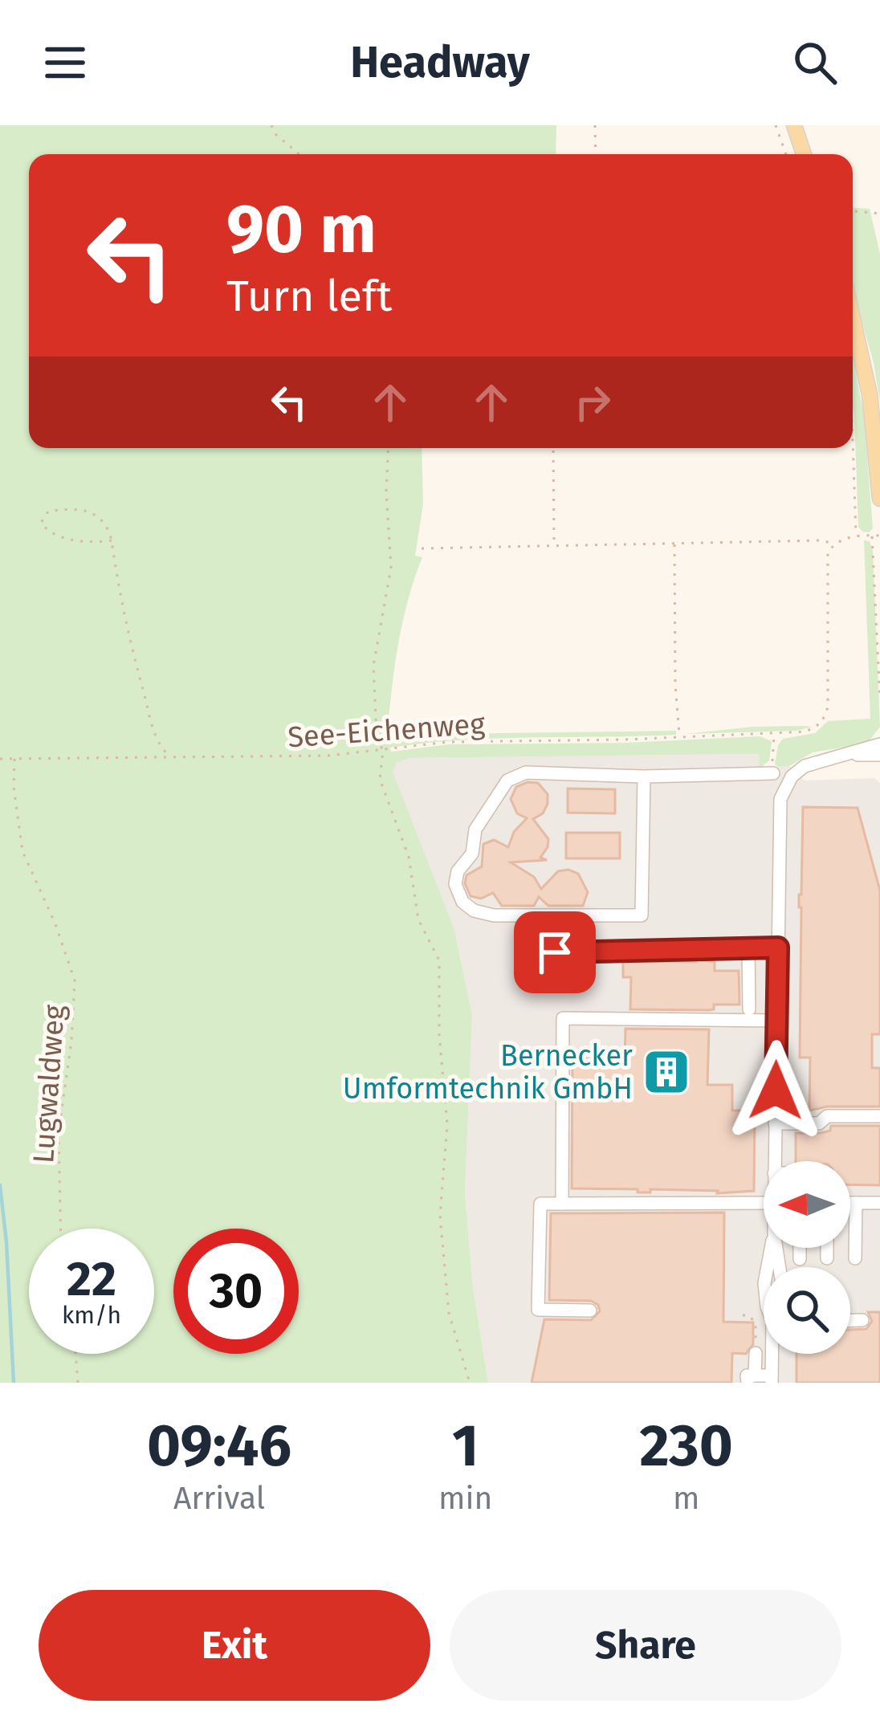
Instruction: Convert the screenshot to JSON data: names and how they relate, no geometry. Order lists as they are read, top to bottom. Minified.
{"streets":{"path":["See-Eichenweg","Lugwaldweg"]},"crossings":[["See-Eichenweg","Lugwaldweg"]],"places":{"building":["Bernecker Umformtechnik GmbH"]},"north":"left","page":{"header":"Headway","turn":["90 m","Turn left"],"speed":"22 km/h","limit":"30","eta":["09:46","Arrival","1","min","230","m"],"buttons":["Exit","Share"]}}
